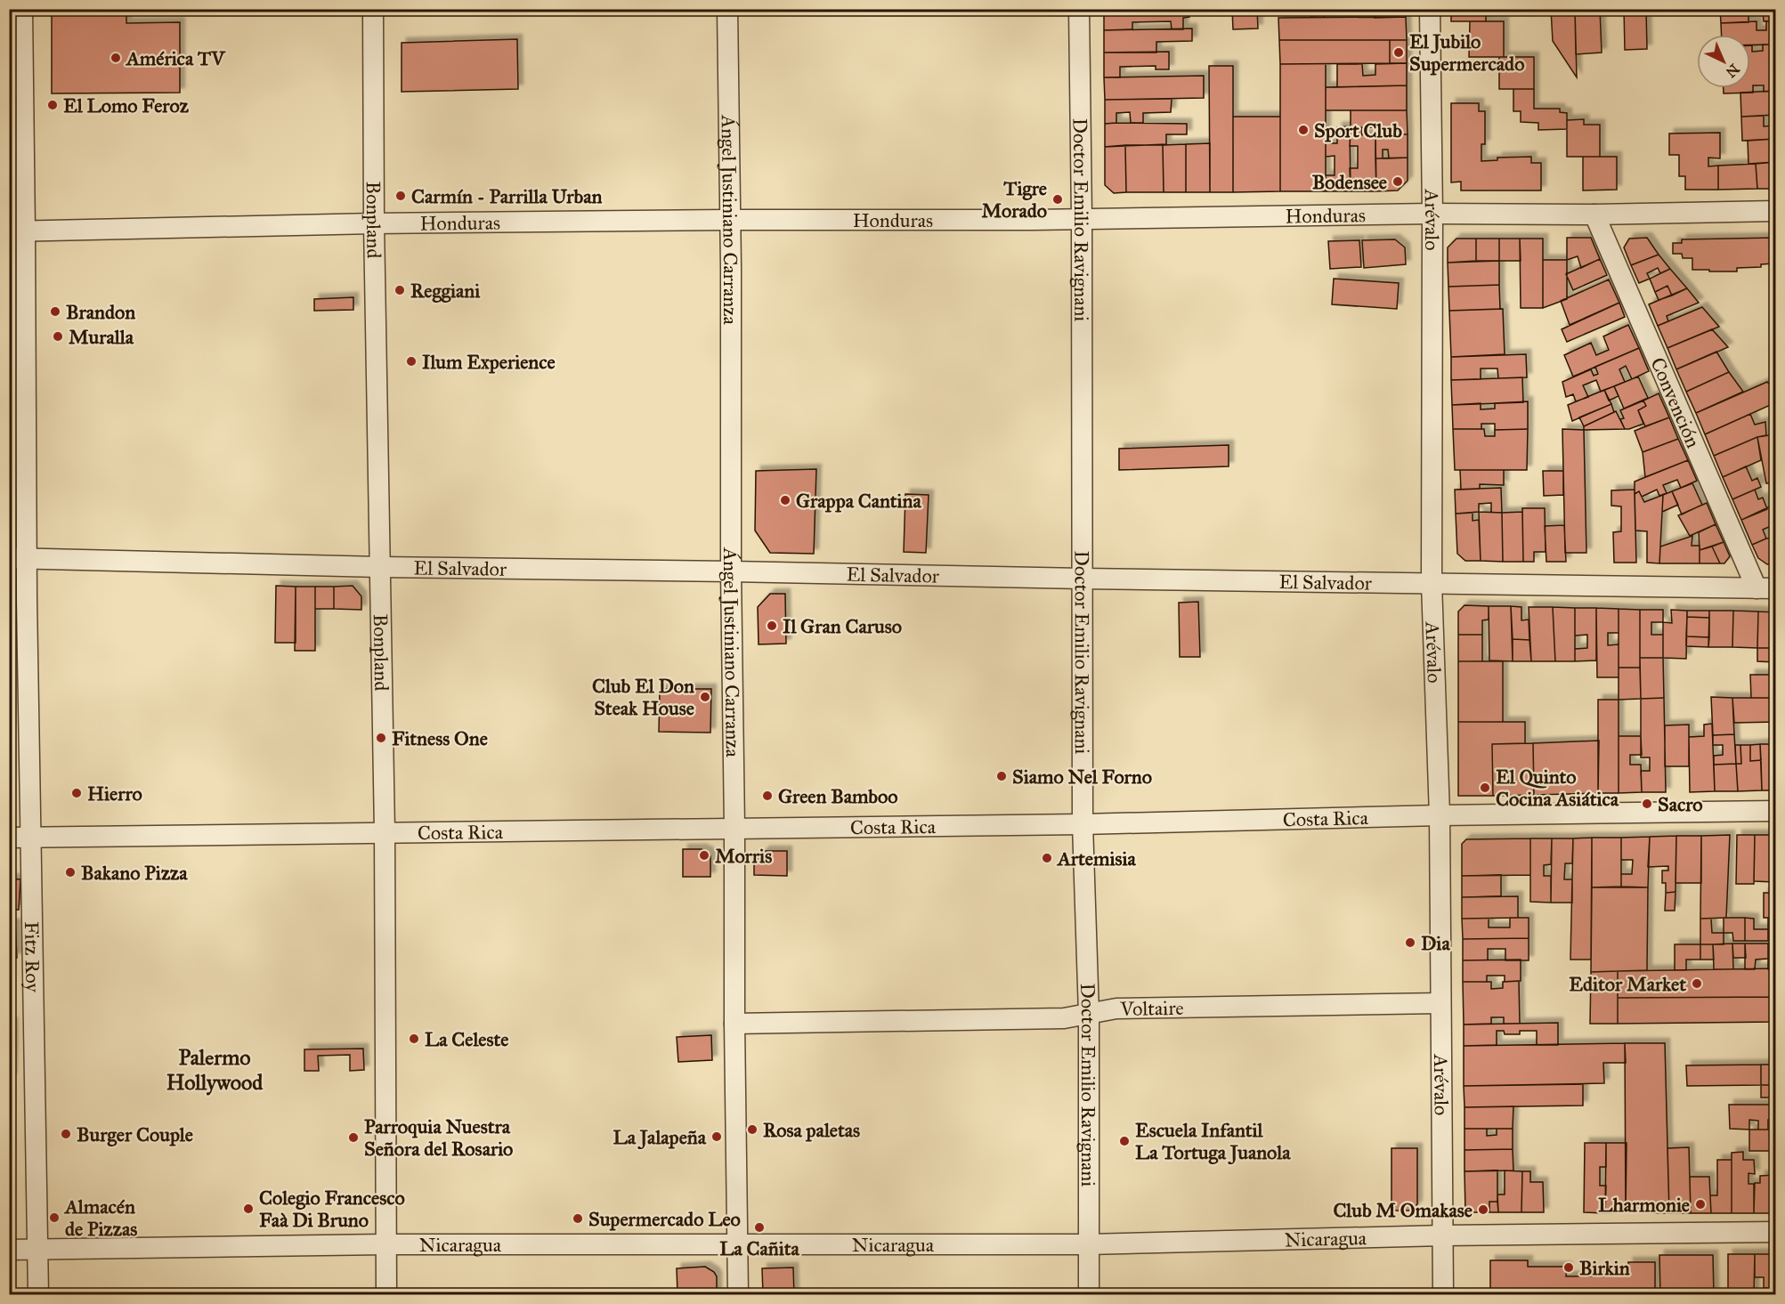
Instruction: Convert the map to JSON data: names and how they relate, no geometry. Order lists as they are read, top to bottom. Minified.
{"streets":{"street":["Honduras","Bonpland","Ángel Justiniano Carranza","Doctor Emilio Ravignani","Arévalo","Convención","El Salvador","Costa Rica","Fitz Roy","Voltaire","Nicaragua"]},"crossings":[["Honduras","Bonpland"],["Honduras","Ángel Justiniano Carranza"],["Honduras","Doctor Emilio Ravignani"],["Honduras","Arévalo"],["Honduras","Convención"],["Honduras","Fitz Roy"],["Bonpland","El Salvador"],["Bonpland","Costa Rica"],["Bonpland","Nicaragua"],["Ángel Justiniano Carranza","El Salvador"],["Ángel Justiniano Carranza","Costa Rica"],["Ángel Justiniano Carranza","Voltaire"],["Ángel Justiniano Carranza","Nicaragua"],["Doctor Emilio Ravignani","El Salvador"],["Doctor Emilio Ravignani","Costa Rica"],["Doctor Emilio Ravignani","Voltaire"],["Doctor Emilio Ravignani","Nicaragua"],["Arévalo","El Salvador"],["Arévalo","Costa Rica"],["Arévalo","Voltaire"],["Arévalo","Nicaragua"],["Convención","El Salvador"],["El Salvador","Fitz Roy"],["Costa Rica","Fitz Roy"],["Fitz Roy","Nicaragua"]],"districts":["Palermo Hollywood"],"places":["El Jubilo Supermercado","América TV","El Lomo Feroz","Sport Club","Bodensee","Carmín - Parrilla Urban","Tigre Morado","Reggiani","Brandon","Muralla","Ilum Experience","Grappa Cantina","Il Gran Caruso","Club El Don Steak House","Fitness One","Siamo Nel Forno","El Quinto Cocina Asiática","Hierro","Green Bamboo","Sacro","Morris","Artemisia","Bakano Pizza","Dia","Editor Market","La Celeste","Rosa paletas","Burger Couple","La Jalapeña","Parroquia Nuestra Señora del Rosario","Escuela Infantil La Tortuga Juanola","Lharmonie","Colegio Francesco Faà Di Bruno","Club M Omakase","Almacén de Pizzas","Supermercado Leo","La Cañita","Birkin"],"north":"bottom right"}
